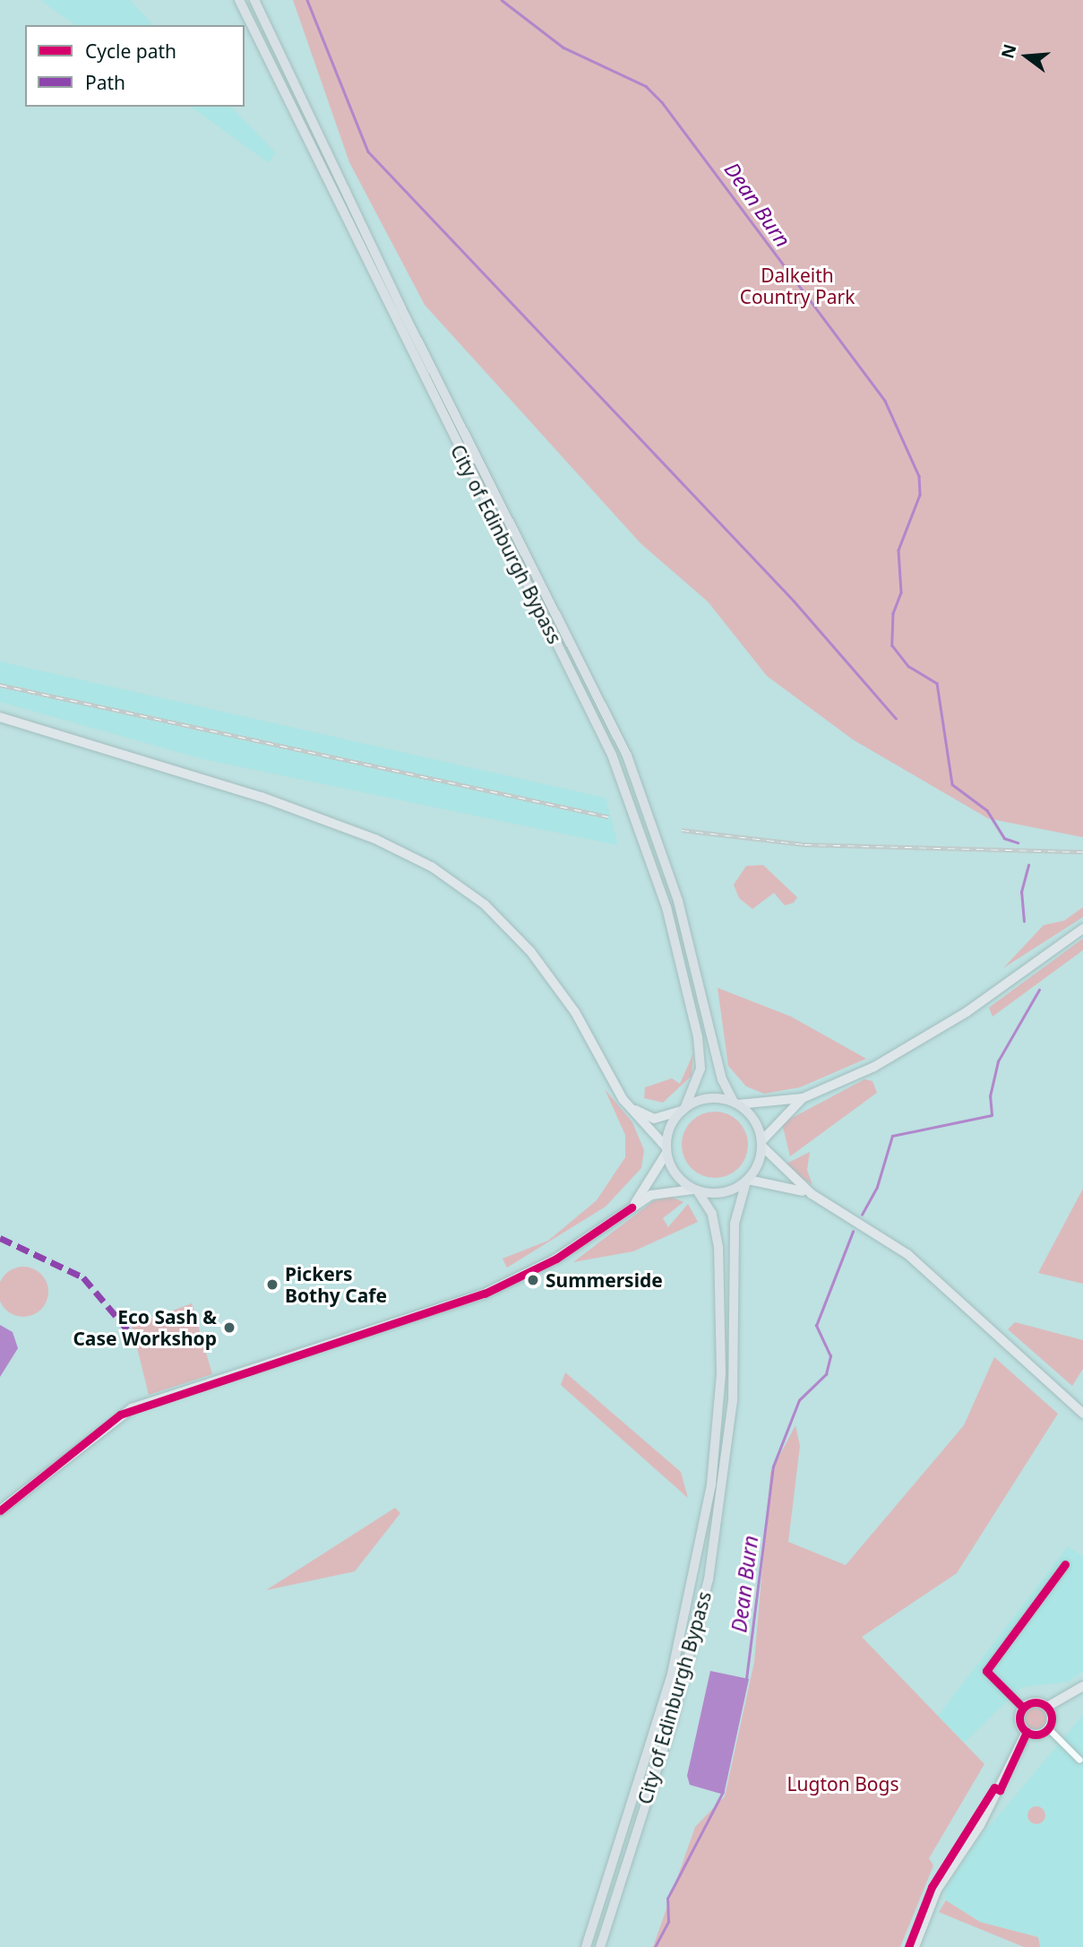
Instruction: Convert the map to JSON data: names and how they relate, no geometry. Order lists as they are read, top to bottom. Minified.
{"streets":{"highway":["City of Edinburgh Bypass"]},"water":["Dean Burn"],"parks":["Dalkeith Country Park","Lugton Bogs"],"places":["Summerside","Pickers Bothy Cafe","Eco Sash & Case Workshop"],"legend":["Cycle path","Path"],"north":"left"}
